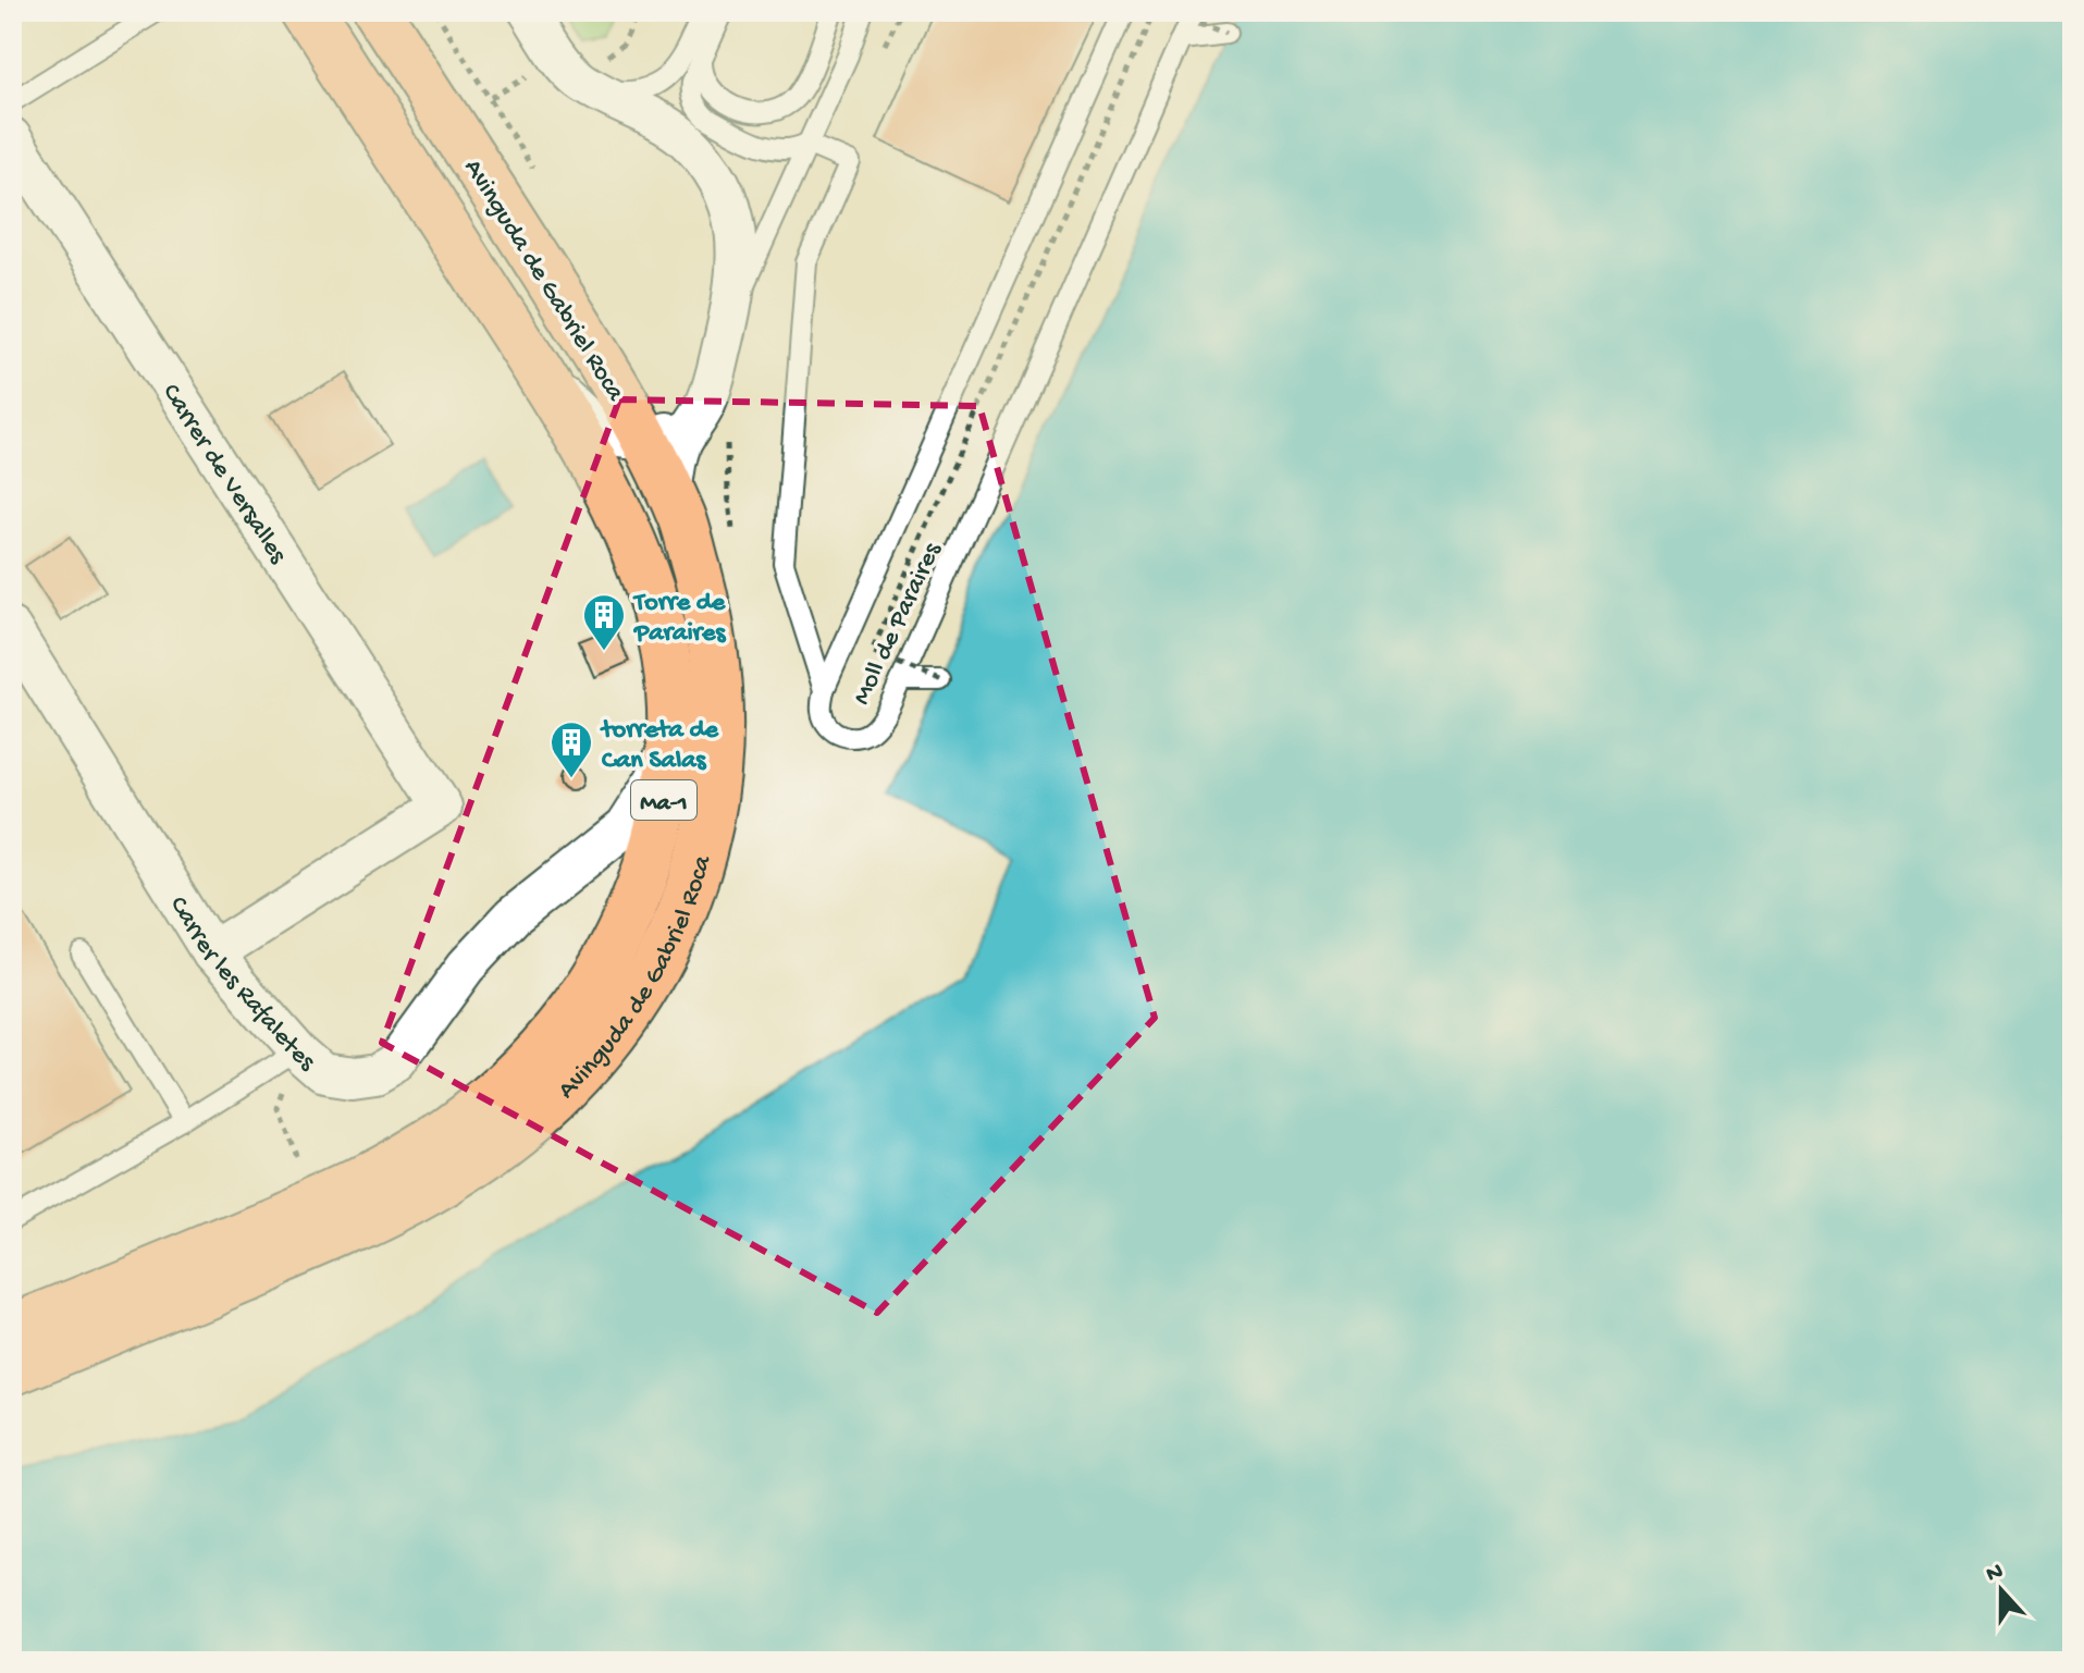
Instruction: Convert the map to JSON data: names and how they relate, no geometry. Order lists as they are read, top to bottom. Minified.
{"streets":{"highway":["Avinguda de Gabriel Roca","Ma-1"],"street":["Carrer de Versalles","Carrer les Rafaletes"],"lane":["Moll de Paraires"]},"crossings":[["Avinguda de Gabriel Roca","Carrer les Rafaletes"],["Carrer de Versalles","Carrer les Rafaletes"]],"places":{"building":["Torre de Paraires","torreta de Can Salas"]},"north":"top"}
